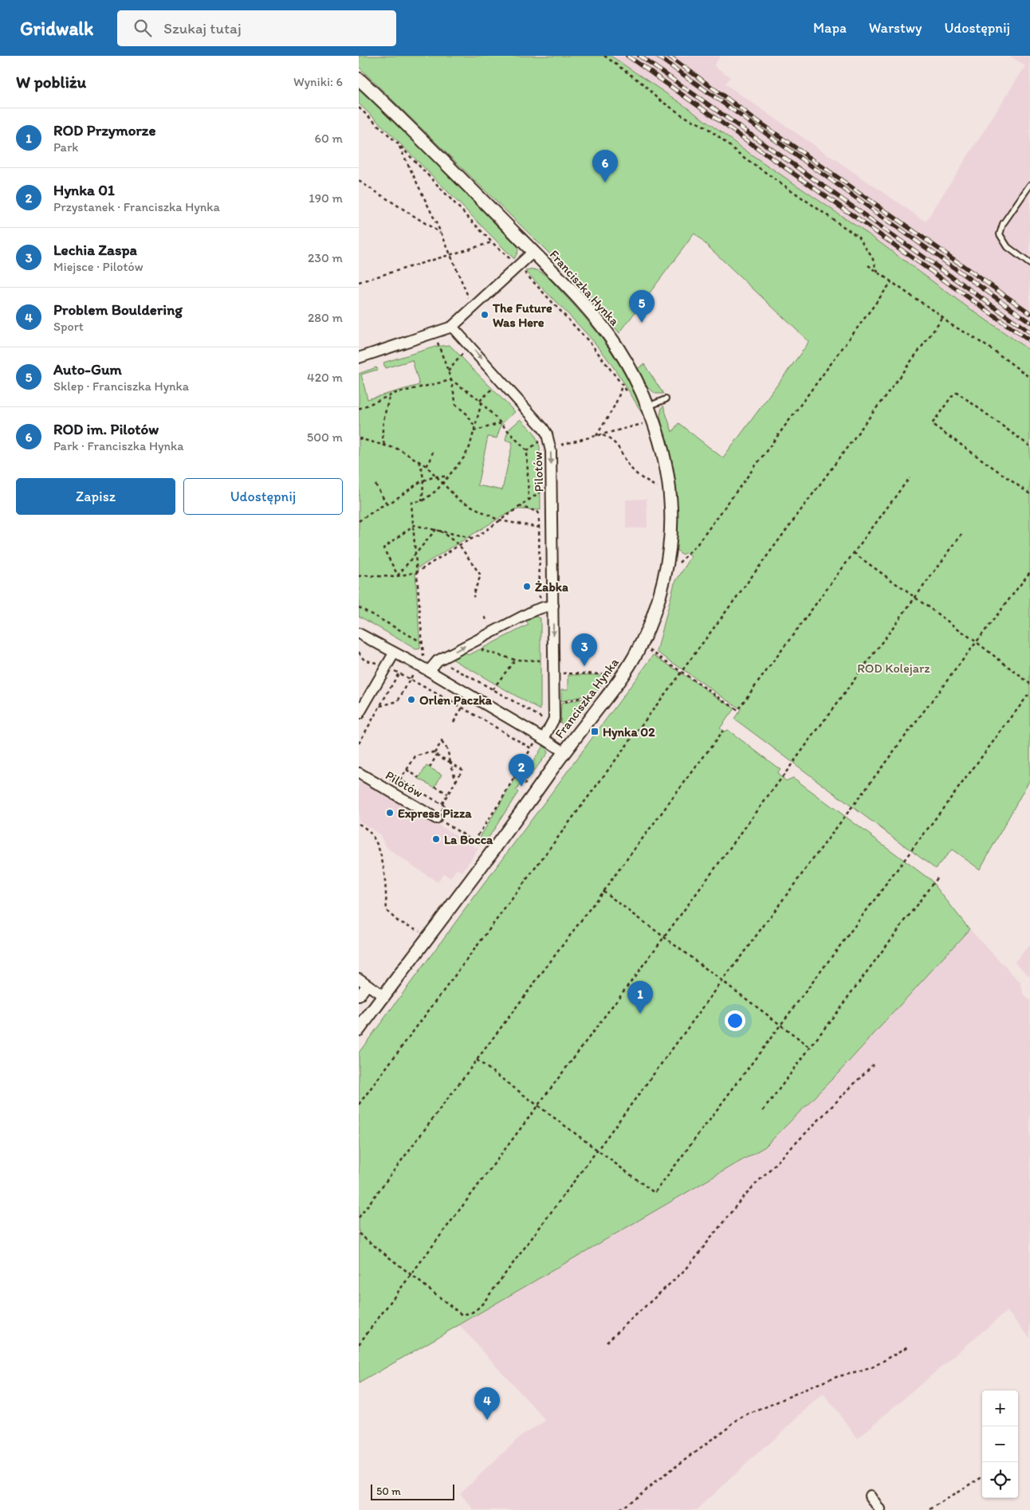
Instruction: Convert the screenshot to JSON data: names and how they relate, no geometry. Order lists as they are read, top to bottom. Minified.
{"streets":{"street":["Franciszka Hynka","Pilotów"]},"one_way":["Pilotów"],"parks":["ROD Kolejarz"],"places":{"other":["The Future Was Here","Żabka","Orlen Paczka","Express Pizza","La Bocca"],"transit":["Hynka 02"]},"scale_bar":"50 m","page":{"header":"Gridwalk","search":"Szukaj tutaj","nav":["Mapa","Warstwy","Udostępnij"],"heading":["W pobliżu","Wyniki: 6"],"list":[{"mark":"1","name":"ROD Przymorze","note":"Park","value":"60 m"},{"mark":"2","name":"Hynka 01","note":"Przystanek · Franciszka Hynka","value":"190 m"},{"mark":"3","name":"Lechia Zaspa","note":"Miejsce · Pilotów","value":"230 m"},{"mark":"4","name":"Problem Bouldering","note":"Sport","value":"280 m"},{"mark":"5","name":"Auto-Gum","note":"Sklep · Franciszka Hynka","value":"420 m"},{"mark":"6","name":"ROD im. Pilotów","note":"Park · Franciszka Hynka","value":"500 m"}],"pins":["6","5","3","2","1","4"],"buttons":["Zapisz","Udostępnij"],"map_buttons":["+","−"],"scale":"50 m"}}
